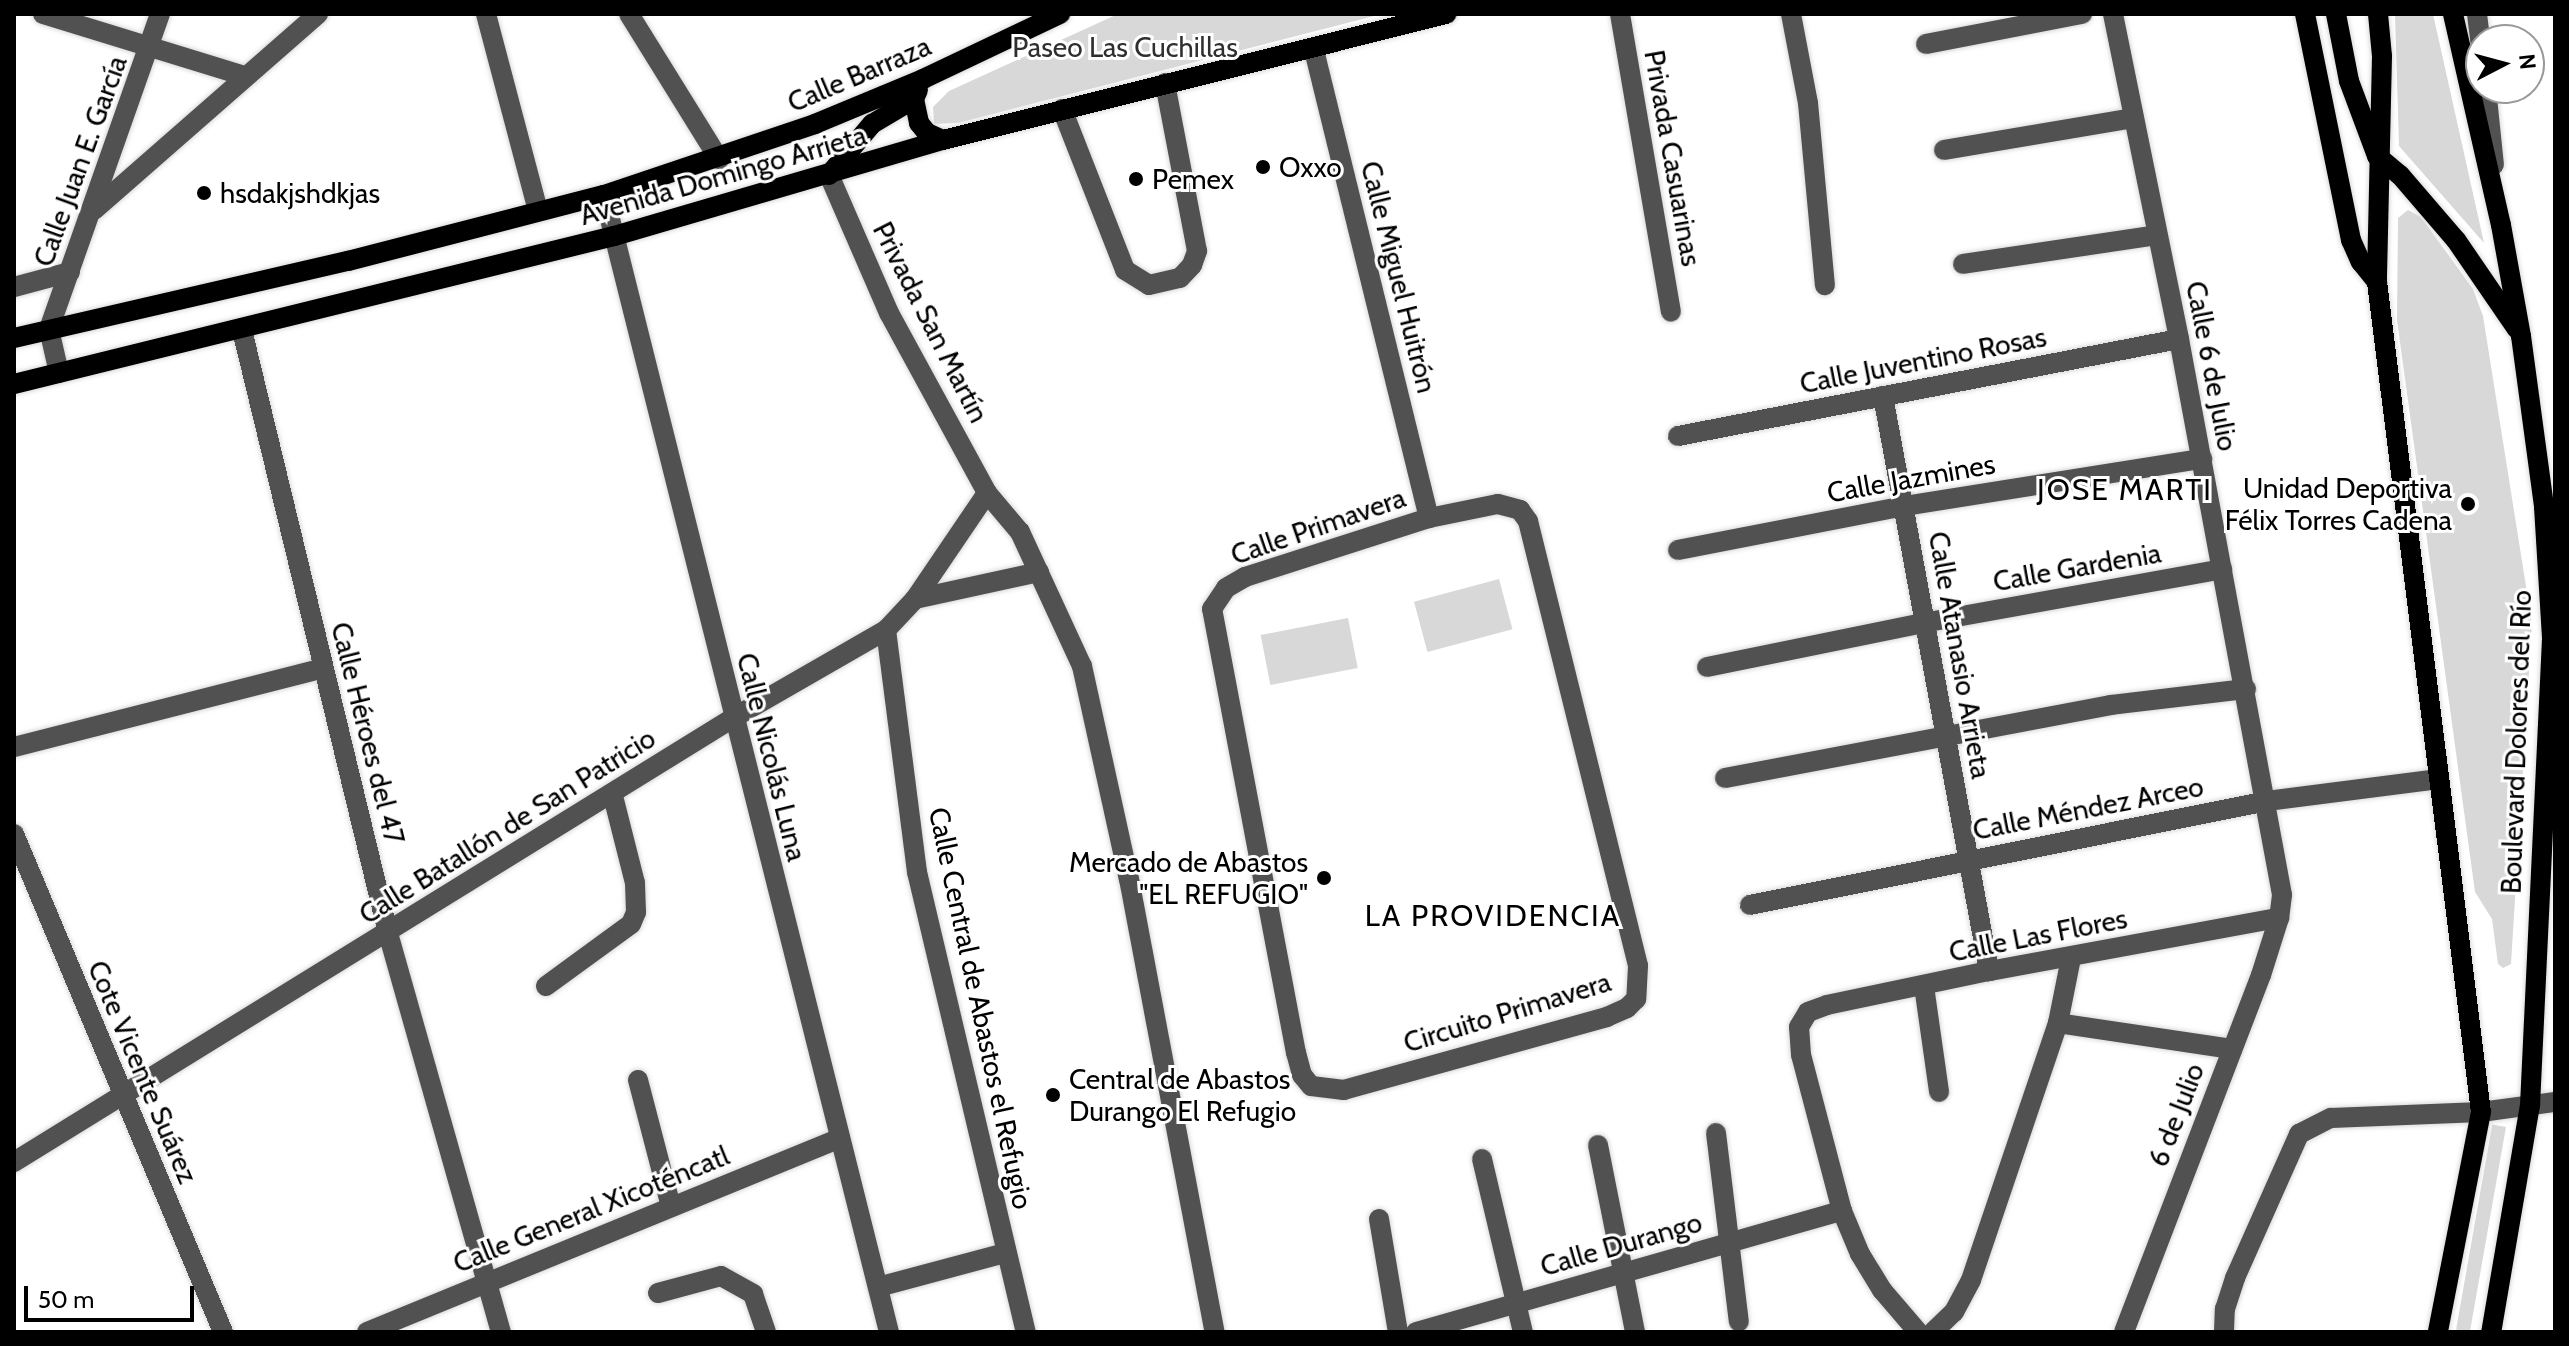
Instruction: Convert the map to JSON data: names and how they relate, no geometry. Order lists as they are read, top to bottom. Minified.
{"streets":{"main road":["Calle Barraza","Avenida Domingo Arrieta","Boulevard Dolores del Río"],"street":["Privada Casuarinas","Calle Juan E. García","Calle Miguel Huitrón","Privada San Martín","Calle Juventino Rosas","Calle 6 de Julio","Calle Jazmines","Calle Primavera","Calle Gardenia","Calle Atanasio Arrieta","Calle Héroes del 47","Calle Nicolás Luna","Calle Méndez Arceo","Calle Batallón de San Patricio","Calle Las Flores","Calle Central de Abastos el Refugio","Circuito Primavera","Cote Vicente Suárez","6 de Julio","Calle General Xicoténcatl","Calle Durango"]},"crossings":[["Calle Barraza","Calle Juan E. García"],["Calle Barraza","Calle Nicolás Luna"],["Avenida Domingo Arrieta","Calle Miguel Huitrón"],["Avenida Domingo Arrieta","Privada San Martín"],["Avenida Domingo Arrieta","Calle Héroes del 47"],["Avenida Domingo Arrieta","Calle Nicolás Luna"],["Calle Miguel Huitrón","Calle Primavera"],["Calle Miguel Huitrón","Circuito Primavera"],["Privada San Martín","Calle Batallón de San Patricio"],["Calle Juventino Rosas","Calle 6 de Julio"],["Calle Juventino Rosas","Calle Atanasio Arrieta"],["Calle 6 de Julio","Calle Jazmines"],["Calle 6 de Julio","Calle Gardenia"],["Calle 6 de Julio","Calle Méndez Arceo"],["Calle 6 de Julio","Calle Las Flores"],["Calle 6 de Julio","6 de Julio"],["Calle Jazmines","Calle Atanasio Arrieta"],["Calle Primavera","Circuito Primavera"],["Calle Gardenia","Calle Atanasio Arrieta"],["Calle Atanasio Arrieta","Calle Méndez Arceo"],["Calle Atanasio Arrieta","Calle Las Flores"],["Calle Héroes del 47","Calle Batallón de San Patricio"],["Calle Héroes del 47","Calle General Xicoténcatl"],["Boulevard Dolores del Río","Calle Méndez Arceo"],["Calle Nicolás Luna","Calle Batallón de San Patricio"],["Calle Nicolás Luna","Calle Central de Abastos el Refugio"],["Calle Nicolás Luna","Calle General Xicoténcatl"],["Calle Batallón de San Patricio","Calle Central de Abastos el Refugio"],["Calle Batallón de San Patricio","Cote Vicente Suárez"],["Calle Las Flores","6 de Julio"],["Calle Las Flores","Calle Durango"]],"districts":["JOSE MARTI","LA PROVIDENCIA"],"parks":["Paseo Las Cuchillas"],"places":["Oxxo","Pemex","hsdakjshdkjas","Unidad Deportiva Félix Torres Cadena","Mercado de Abastos \"EL REFUGIO\"","Central de Abastos Durango El Refugio"],"scale_bar":"50 m","north":"right"}
